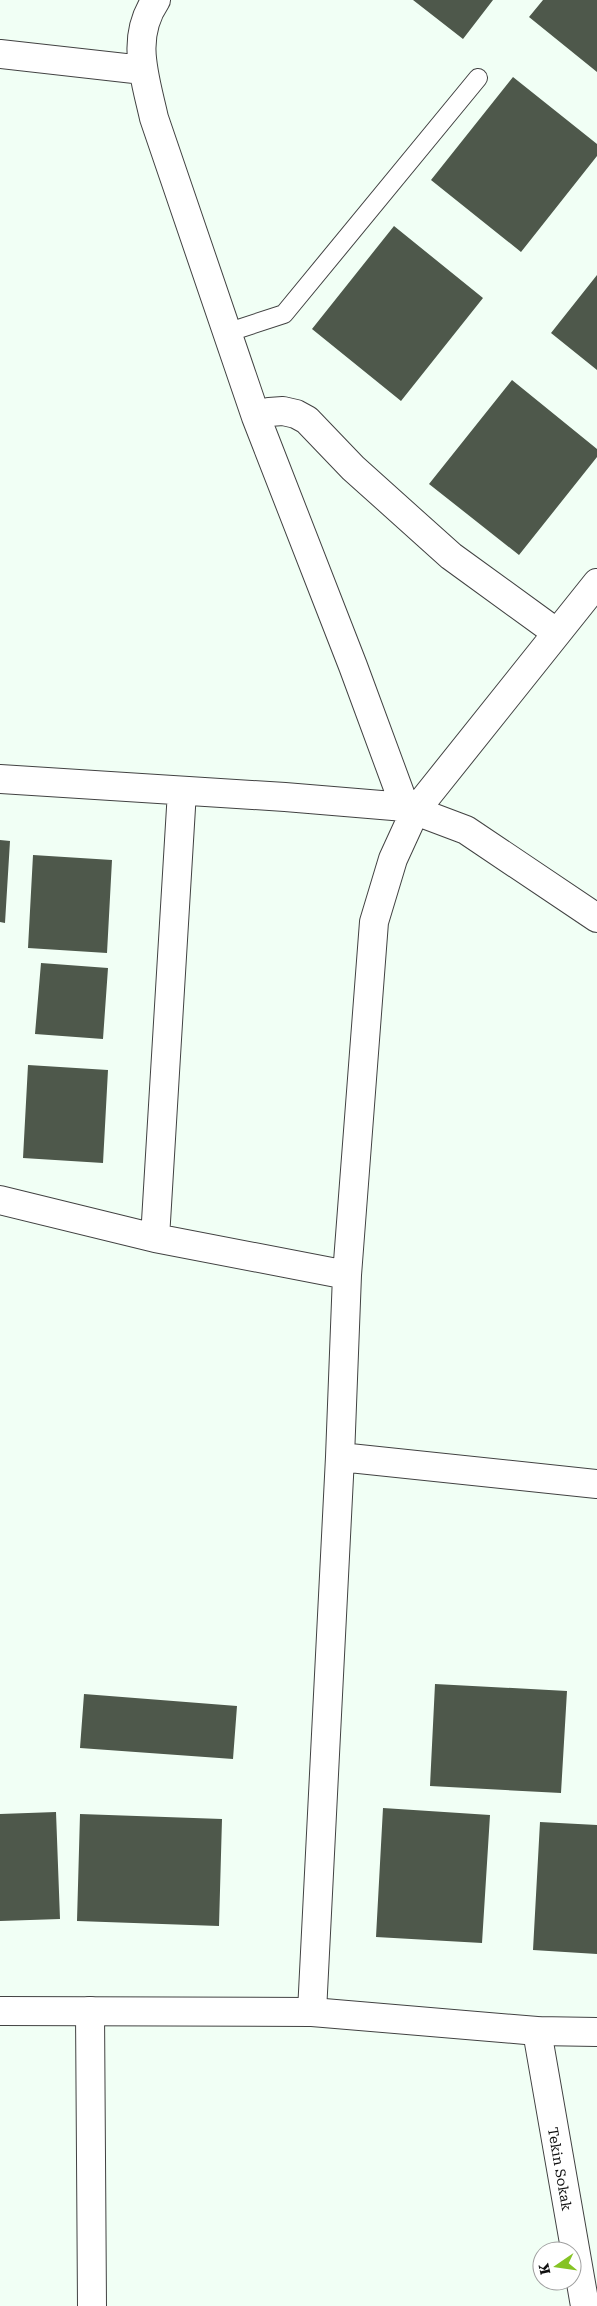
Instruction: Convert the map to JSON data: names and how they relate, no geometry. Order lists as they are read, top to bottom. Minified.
{"streets":{"street":["Tekin Sokak"]},"north":"left"}
